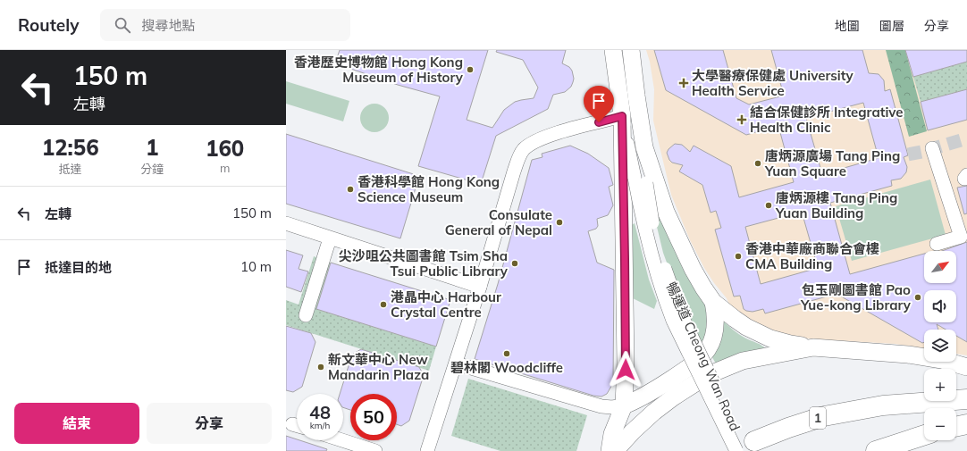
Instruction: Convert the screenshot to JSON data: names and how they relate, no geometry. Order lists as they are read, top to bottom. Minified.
{"streets":{"highway":["1"],"main road":["暢運道 Cheong Wan Road"]},"crossings":[["暢運道 Cheong Wan Road","1"]],"places":{"other":["香港歷史博物館 Hong Kong Museum of History","唐炳源廣場 Tang Ping Yuan Square","香港科學館 Hong Kong Science Museum","唐炳源樓 Tang Ping Yuan Building","Consulate General of Nepal","香港中華廠商聯合會樓 CMA Building","尖沙咀公共圖書館 Tsim Sha Tsui Public Library","包玉剛圖書館 Pao Yue-kong Library","港晶中心 Harbour Crystal Centre","碧林閣 Woodcliffe","新文華中心 New Mandarin Plaza"],"health":["大學醫療保健處 University Health Service","結合保健診所 Integrative Health Clinic"]},"north":"top right","page":{"header":"Routely","search":"搜尋地點","nav":["地圖","圖層","分享"],"turn":["150 m","左轉"],"eta":["12:56","抵達","1","分鐘","160","m"],"list":[{"name":"左轉","value":"150 m"},{"name":"抵達目的地","value":"10 m"}],"map_buttons":["+","−"],"speed":"48 km/h","limit":"50","buttons":["結束","分享"]}}
